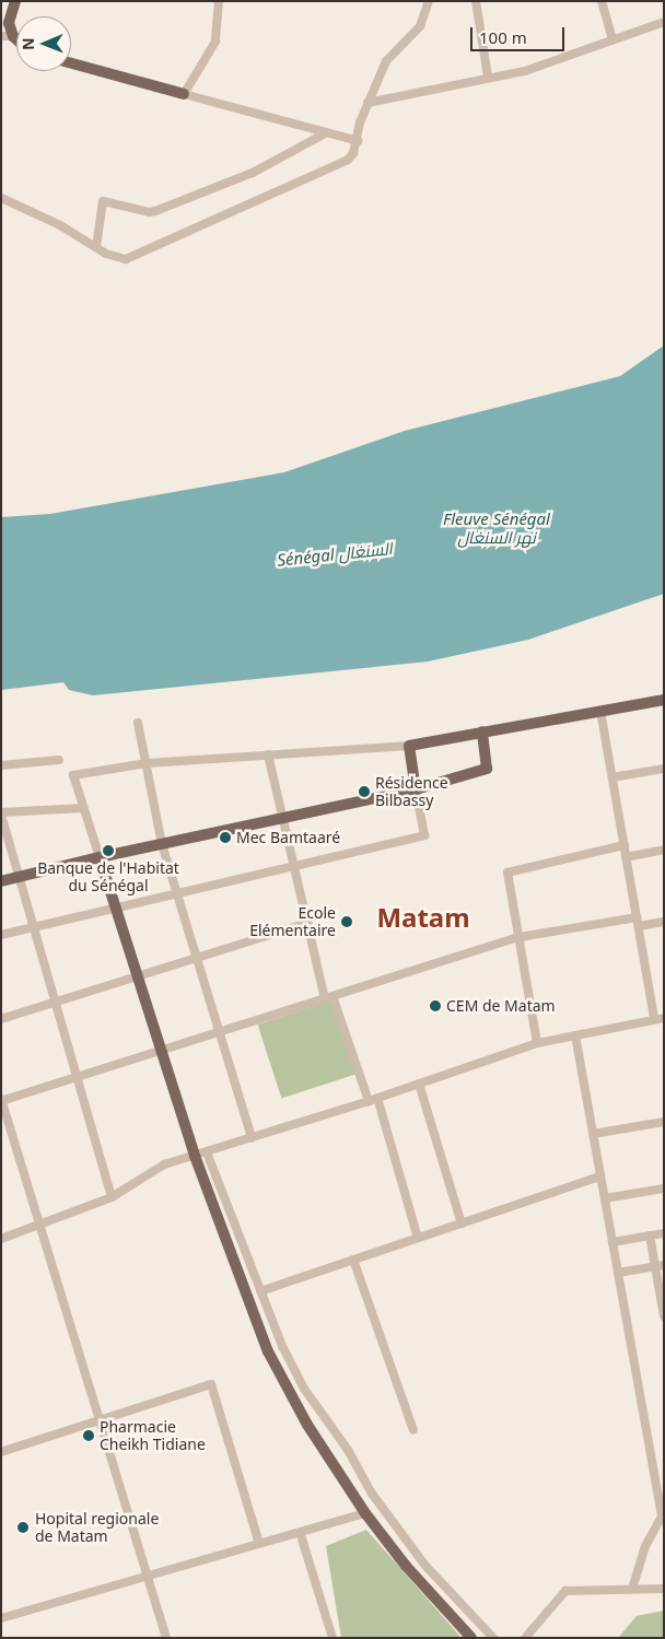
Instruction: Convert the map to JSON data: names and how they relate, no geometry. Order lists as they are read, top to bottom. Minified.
{"districts":["Matam"],"water":["Fleuve Sénégal نهر السنغال","Sénégal السنغال"],"places":["Résidence Bilbassy","Mec Bamtaaré","Banque de l'Habitat du Sénégal","Ecole Elémentaire","CEM de Matam","Pharmacie Cheikh Tidiane","Hopital regionale de Matam"],"scale_bar":"100 m","north":"left"}
